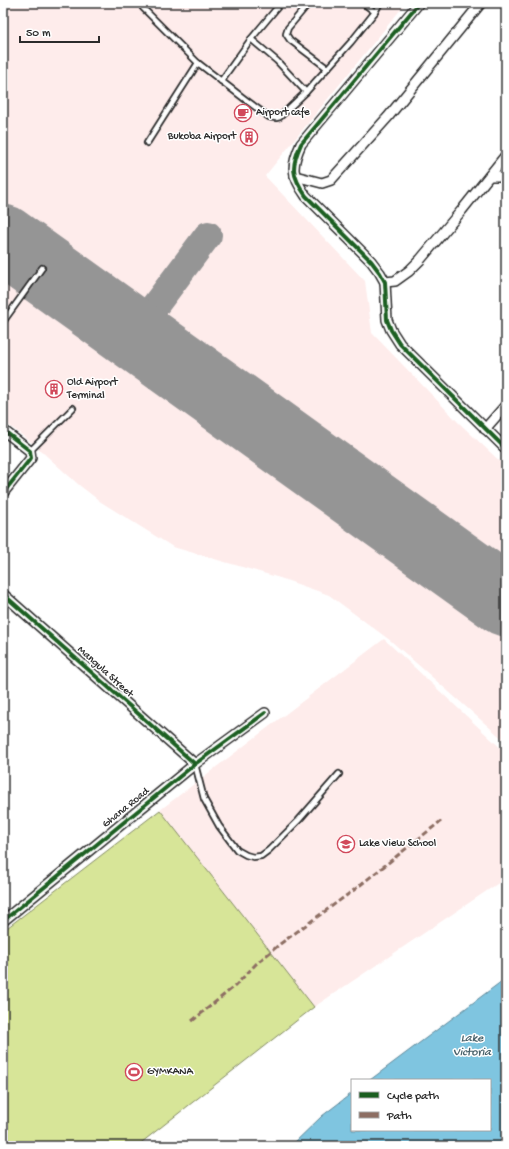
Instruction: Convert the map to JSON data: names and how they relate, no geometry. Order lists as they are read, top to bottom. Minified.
{"streets":{"street":["Mangula Street","Ghana Road"]},"crossings":[["Mangula Street","Ghana Road"]],"water":["Lake Victoria"],"places":{"cafe":["Airport cafe"],"building":["Bukoba Airport","Old Airport Terminal"],"school or university":["Lake View School"],"sports":["GYMKANA"]},"legend":["Cycle path","Path"],"scale_bar":"50 m"}
